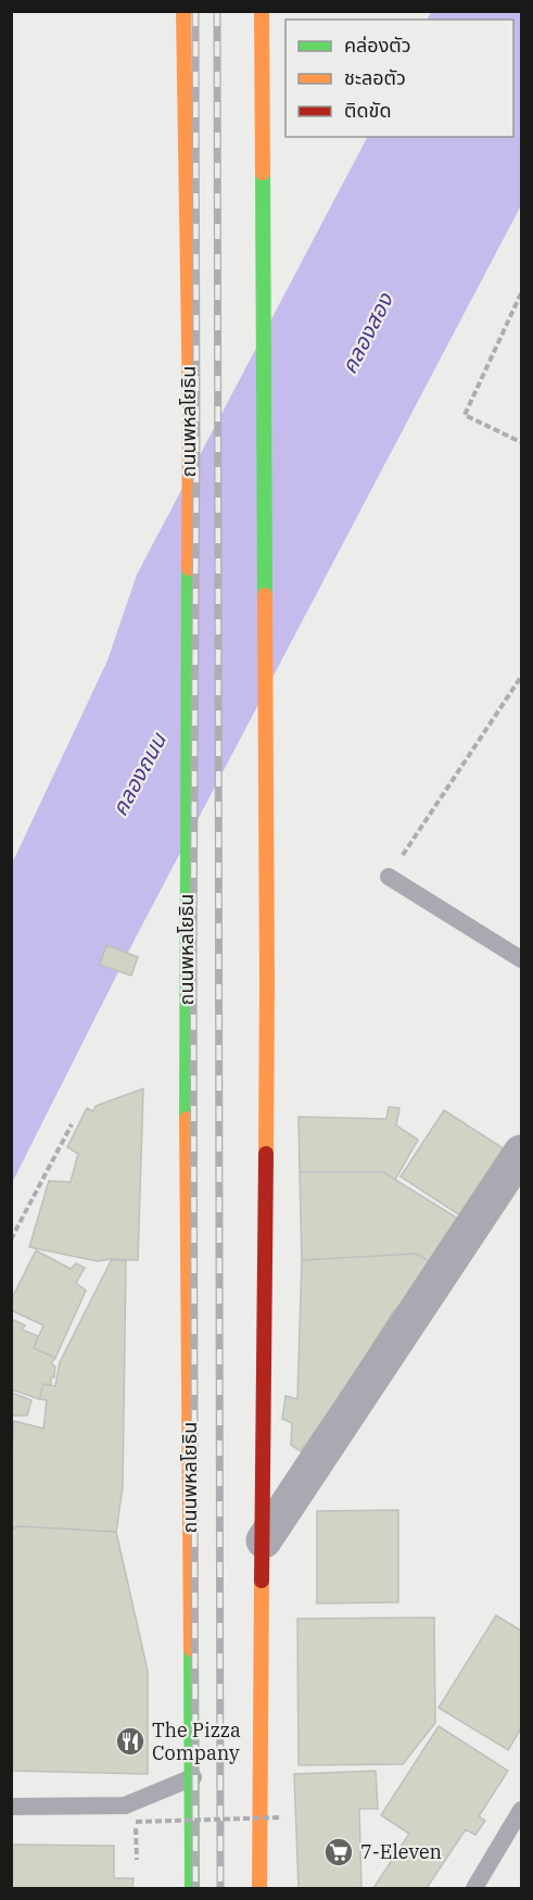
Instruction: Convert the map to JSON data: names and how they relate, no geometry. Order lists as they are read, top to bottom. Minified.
{"streets":{"main road":["ถนนพหลโยธิน"]},"water":["คลองสอง","คลองถนน"],"places":{"restaurant":["The Pizza Company"],"supermarket":["7-Eleven"]},"legend":["คล่องตัว","ชะลอตัว","ติดขัด"]}
